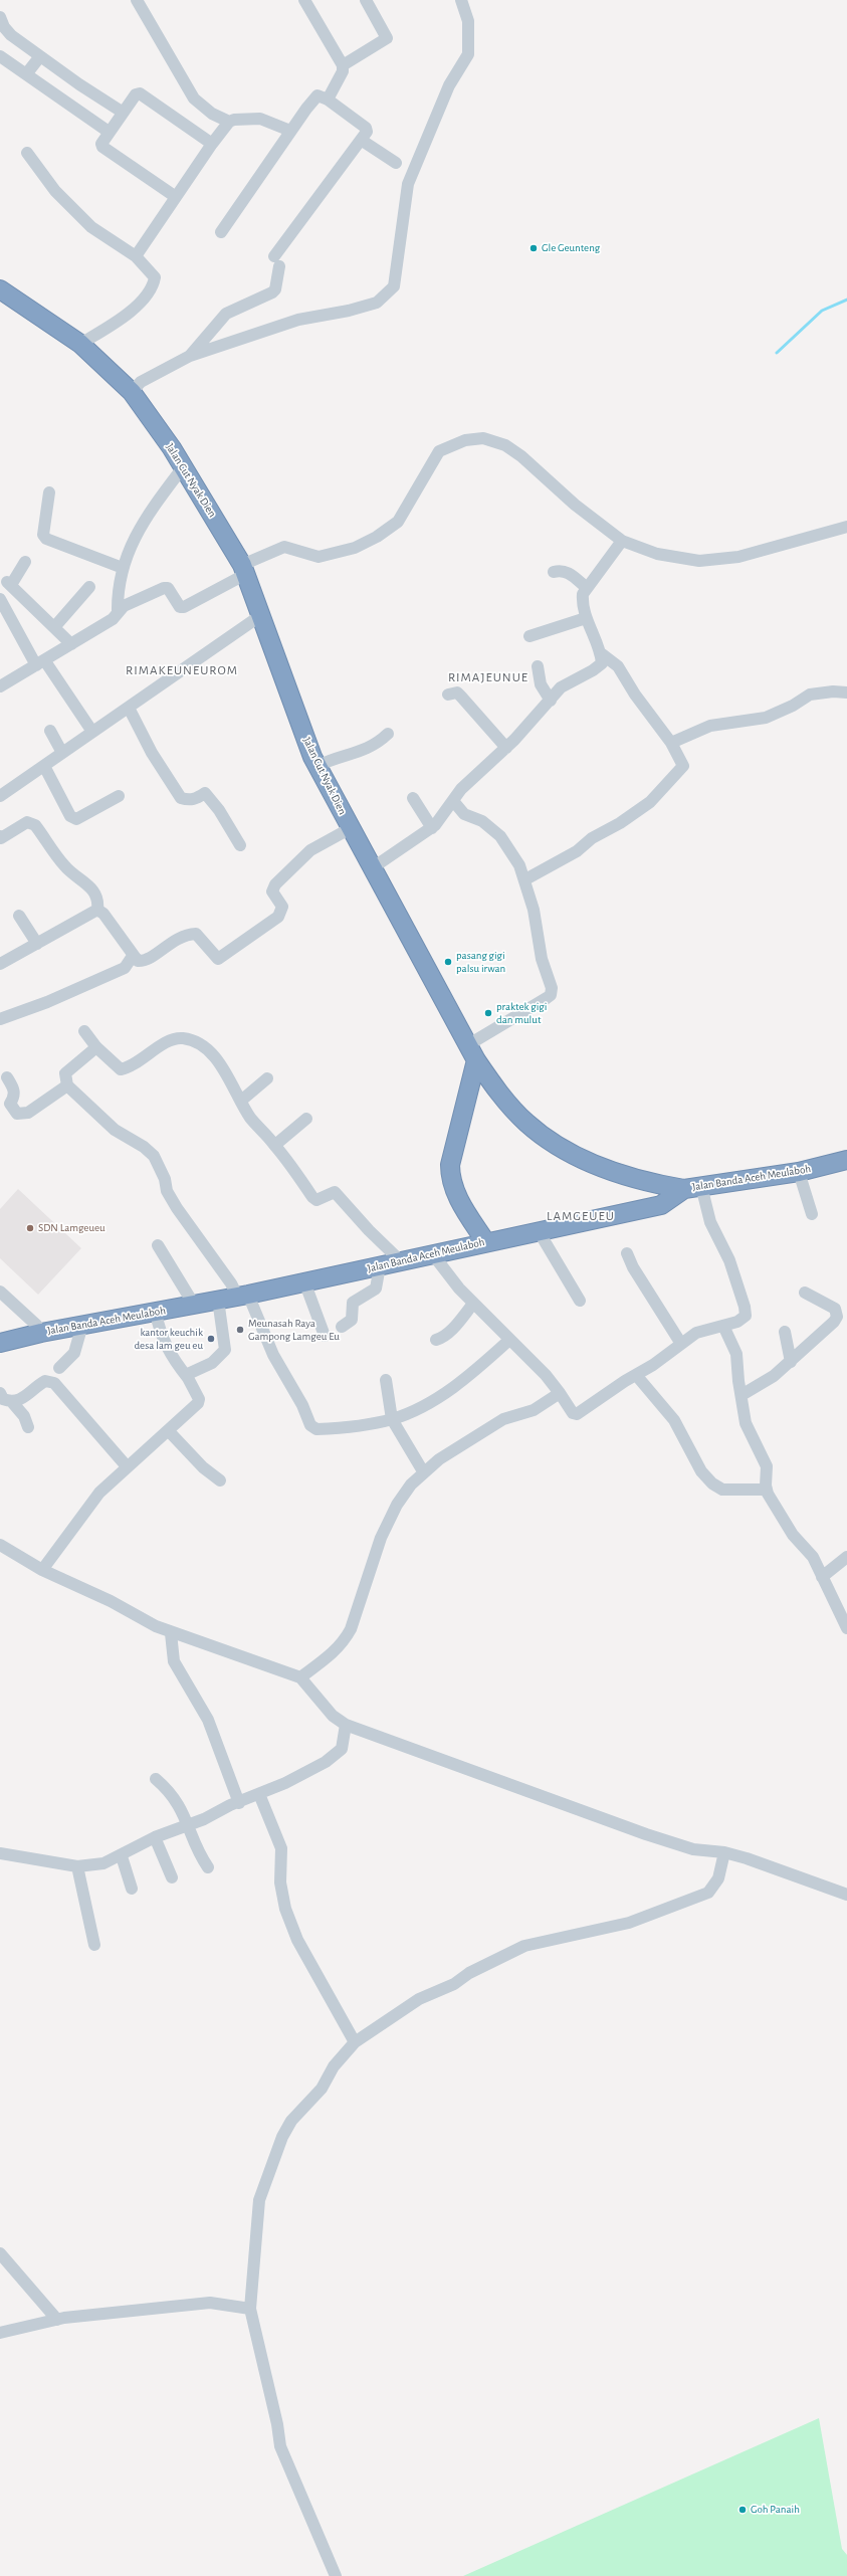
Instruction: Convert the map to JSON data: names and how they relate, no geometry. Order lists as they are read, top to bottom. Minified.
{"streets":{"highway":["Jalan Cut Nyak Dien","Jalan Banda Aceh Meulaboh"]},"crossings":[["Jalan Cut Nyak Dien","Jalan Banda Aceh Meulaboh"]],"districts":["RIMAKEUNEUROM","RIMAJEUNUE","LAMGEUEU"],"places":["Gle Geunteng","pasang gigi palsu irwan","praktek gigi dan mulut","SDN Lamgeueu","Meunasah Raya Gampong Lamgeu Eu","kantor keuchik desa lam geu eu","Goh Panaih"]}
